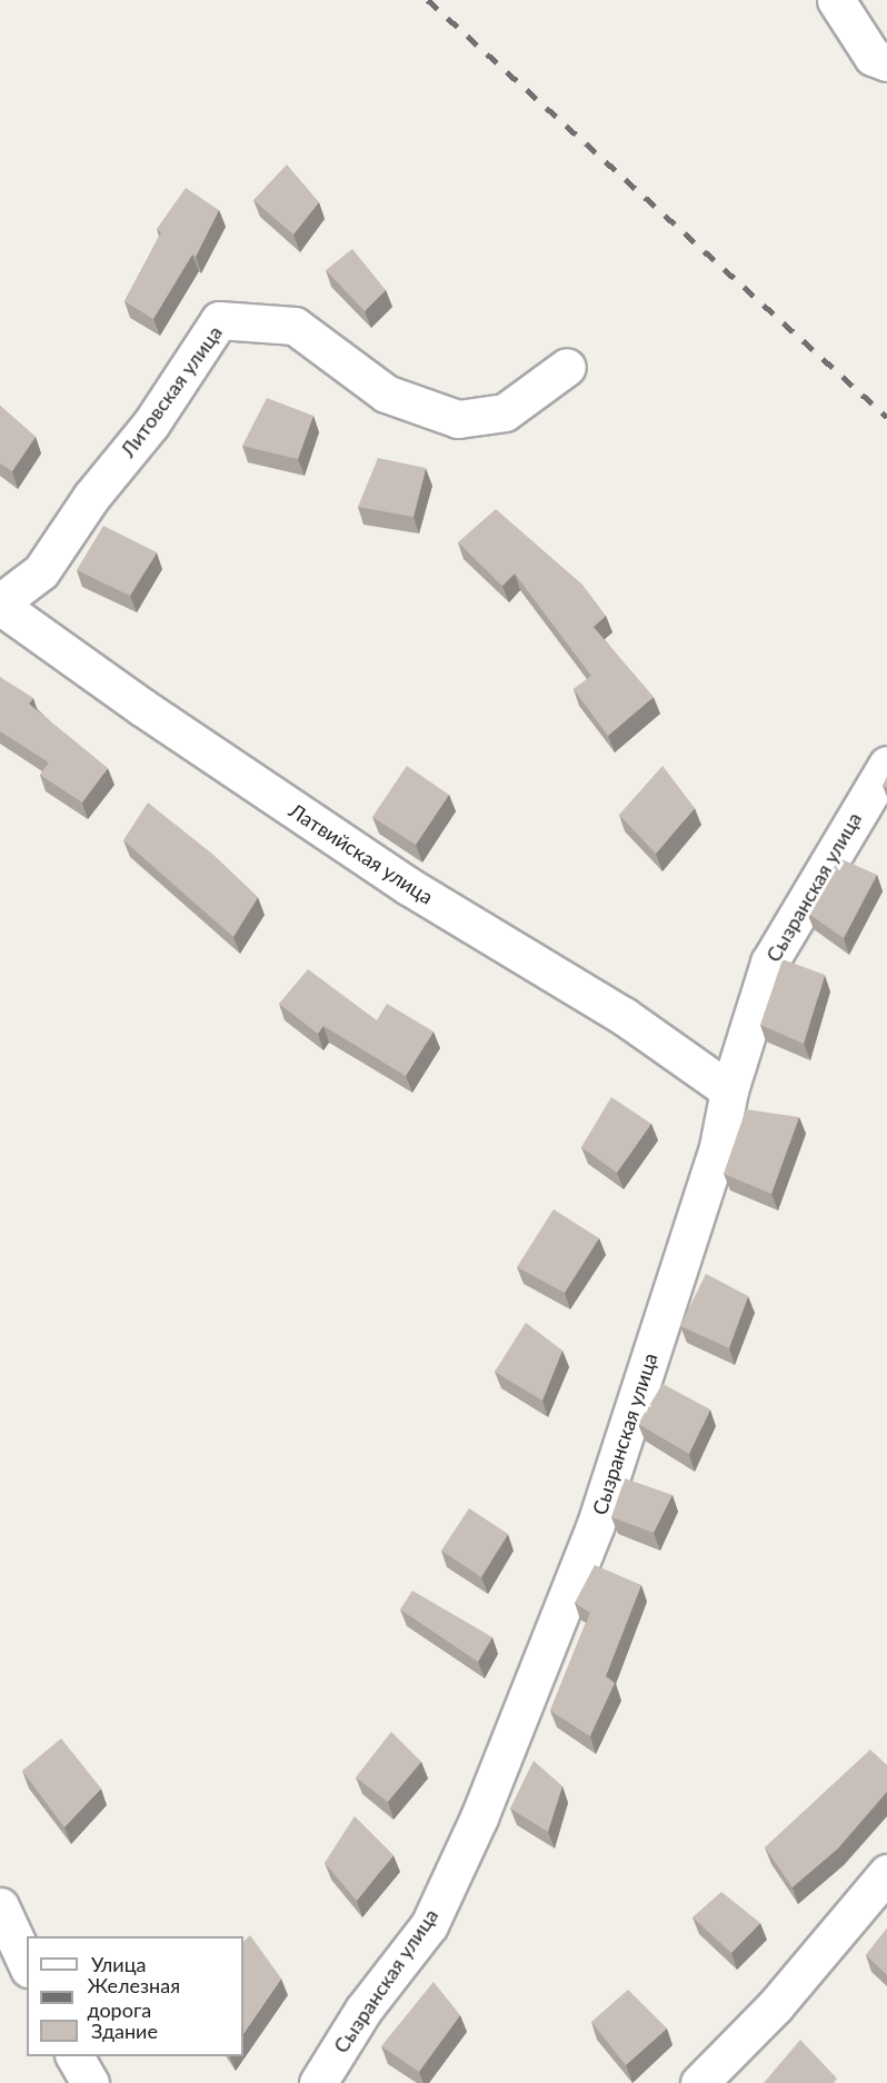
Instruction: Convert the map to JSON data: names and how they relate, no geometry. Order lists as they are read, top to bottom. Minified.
{"streets":{"street":["Литовская улица","Латвийская улица","Сызранская улица"]},"crossings":[["Литовская улица","Латвийская улица"],["Латвийская улица","Сызранская улица"]],"legend":["Улица","Железная дорога","Здание"]}
